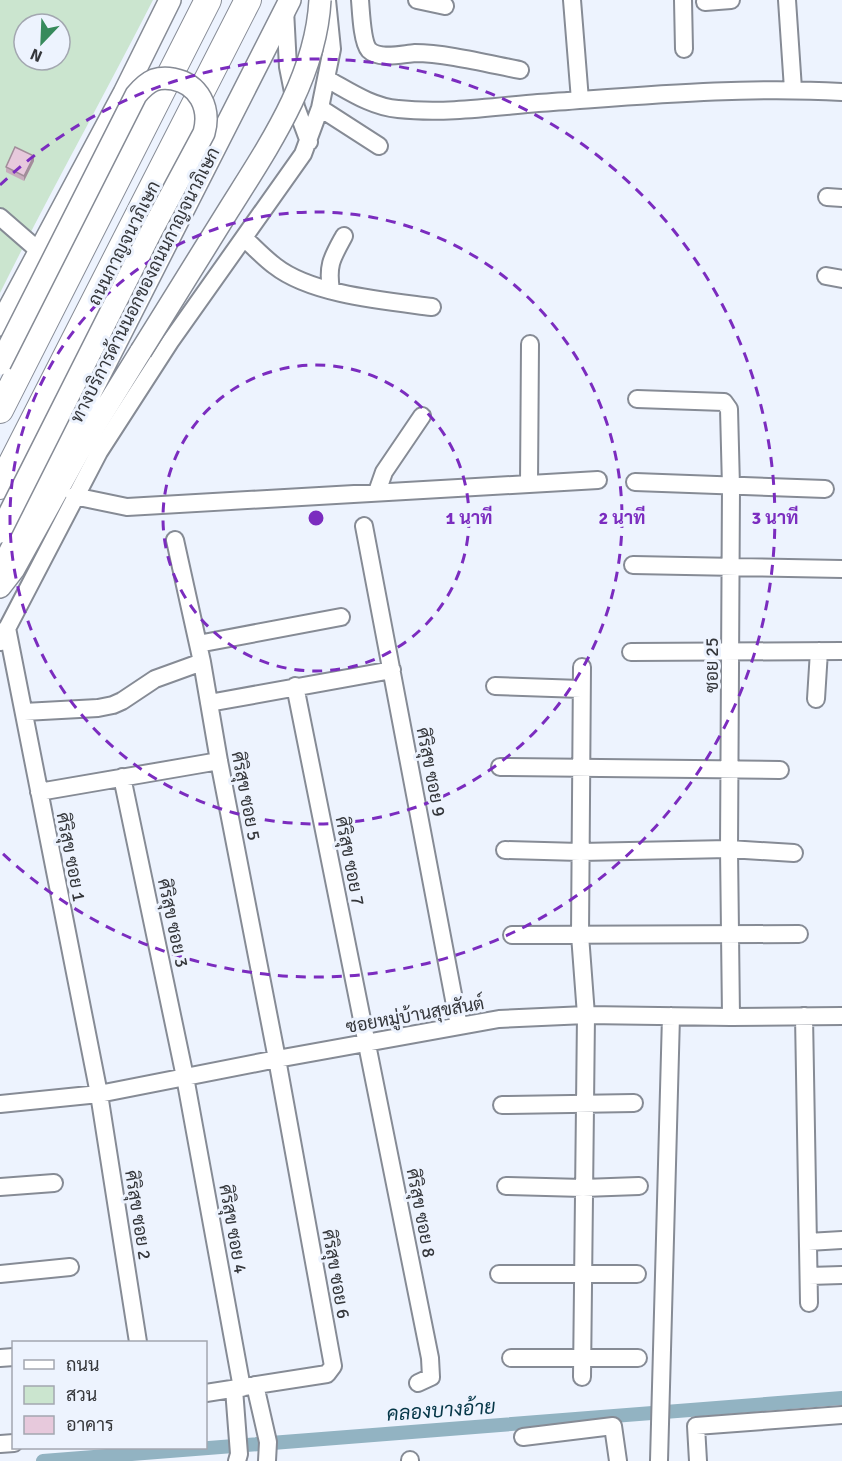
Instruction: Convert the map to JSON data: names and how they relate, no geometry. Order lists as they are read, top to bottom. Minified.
{"streets":{"highway":["ถนนกาญจนาภิเษก"],"main road":["ทางบริการด้านนอกของถนนกาญจนาภิเษก"],"street":["ซอย 25","ศิริสุข ซอย 9","ศิริสุข ซอย 5","ศิริสุข ซอย 1","ศิริสุข ซอย 7","ศิริสุข ซอย 3","ซอยหมู่บ้านสุขสันต์","ศิริสุข ซอย 8","ศิริสุข ซอย 2","ศิริสุข ซอย 4","ศิริสุข ซอย 6"]},"crossings":[["ซอย 25","ซอยหมู่บ้านสุขสันต์"],["ศิริสุข ซอย 9","ซอยหมู่บ้านสุขสันต์"],["ศิริสุข ซอย 5","ซอยหมู่บ้านสุขสันต์"],["ศิริสุข ซอย 5","ศิริสุข ซอย 6"],["ศิริสุข ซอย 1","ซอยหมู่บ้านสุขสันต์"],["ศิริสุข ซอย 1","ศิริสุข ซอย 2"],["ศิริสุข ซอย 7","ซอยหมู่บ้านสุขสันต์"],["ศิริสุข ซอย 7","ศิริสุข ซอย 8"],["ศิริสุข ซอย 3","ซอยหมู่บ้านสุขสันต์"],["ศิริสุข ซอย 3","ศิริสุข ซอย 4"],["ซอยหมู่บ้านสุขสันต์","ศิริสุข ซอย 8"],["ซอยหมู่บ้านสุขสันต์","ศิริสุข ซอย 2"],["ซอยหมู่บ้านสุขสันต์","ศิริสุข ซอย 4"],["ซอยหมู่บ้านสุขสันต์","ศิริสุข ซอย 6"],["ศิริสุข ซอย 4","ศิริสุข ซอย 6"]],"water":["คลองบางอ้าย"],"legend":["ถนน","สวน","อาคาร"],"north":"bottom left","rings":["1 นาที","2 นาที","3 นาที"]}
